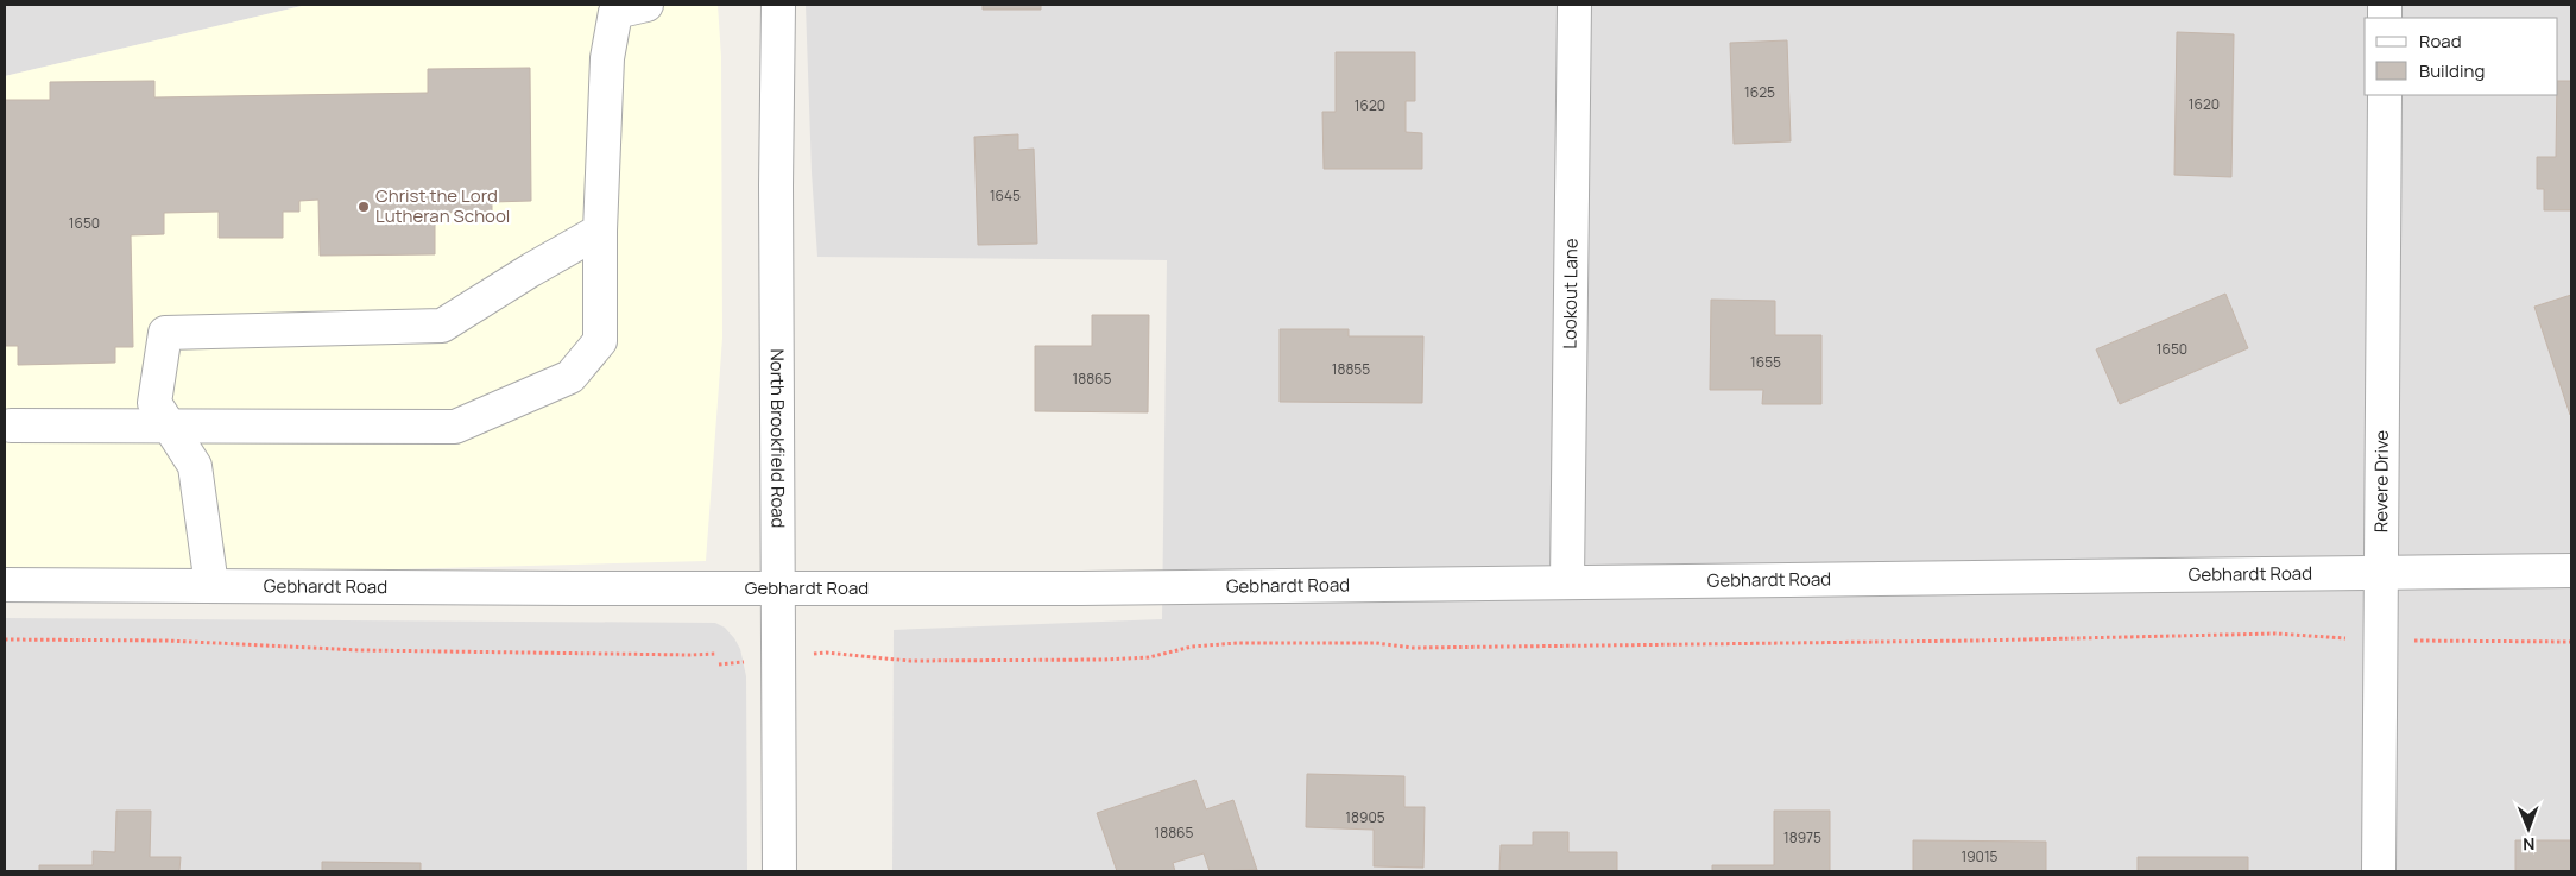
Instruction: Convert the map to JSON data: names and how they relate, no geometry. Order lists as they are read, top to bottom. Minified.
{"streets":{"street":["Lookout Lane","North Brookfield Road","Revere Drive","Gebhardt Road"]},"crossings":[["Lookout Lane","Gebhardt Road"],["North Brookfield Road","Gebhardt Road"],["Revere Drive","Gebhardt Road"]],"places":["Christ the Lord Lutheran School"],"house_numbers":["1625","1620","1620","1645","1650","1650","1655","18855","18865","18905","18865","18975","19015"],"legend":["Road","Building"],"north":"bottom"}
